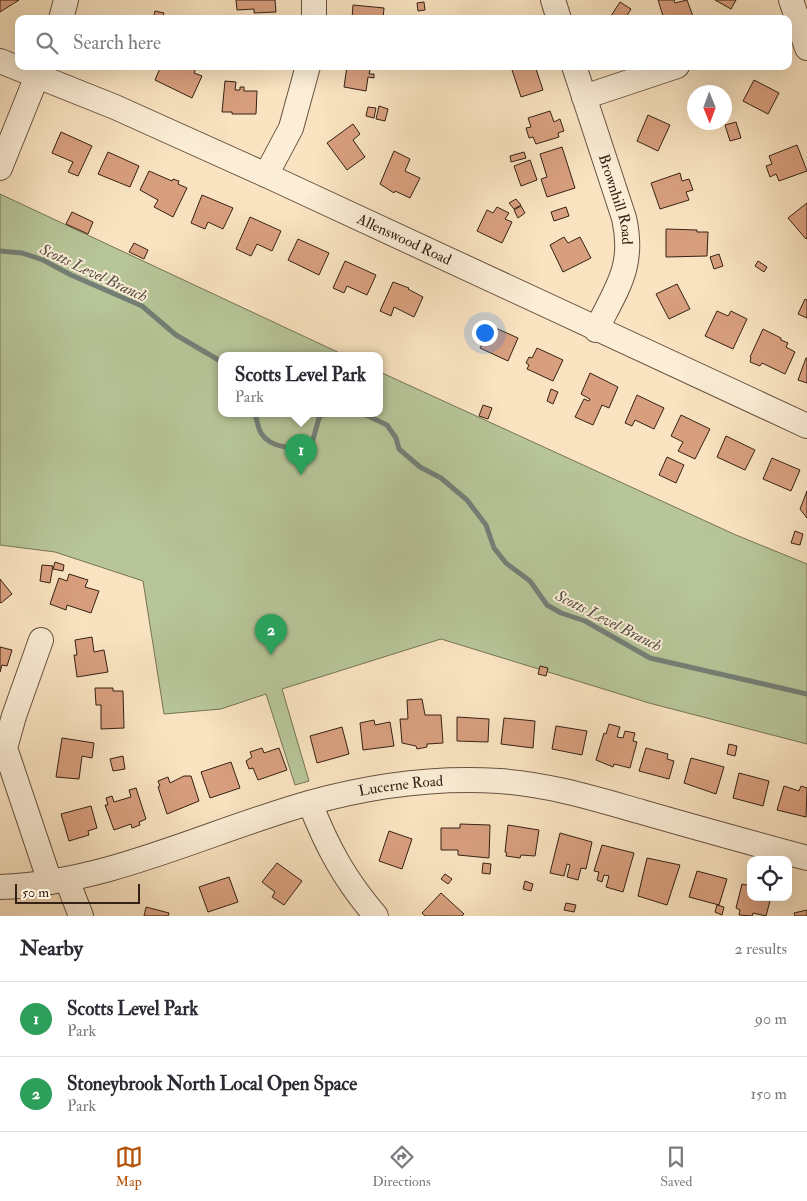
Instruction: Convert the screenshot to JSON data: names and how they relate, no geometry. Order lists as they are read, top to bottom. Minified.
{"streets":{"street":["Brownhill Road","Allenswood Road","Lucerne Road"]},"crossings":[["Brownhill Road","Allenswood Road"]],"water":["Scotts Level Branch"],"scale_bar":"50 m","north":"bottom","page":{"search":"Search here","popup":["Scotts Level Park","Park"],"pins":["1","2"],"scale":"50 m","heading":["Nearby","2 results"],"list":[{"mark":"1","name":"Scotts Level Park","note":"Park","value":"90 m"},{"mark":"2","name":"Stoneybrook North Local Open Space","note":"Park","value":"150 m"}],"nav":["Map","Directions","Saved"]}}
